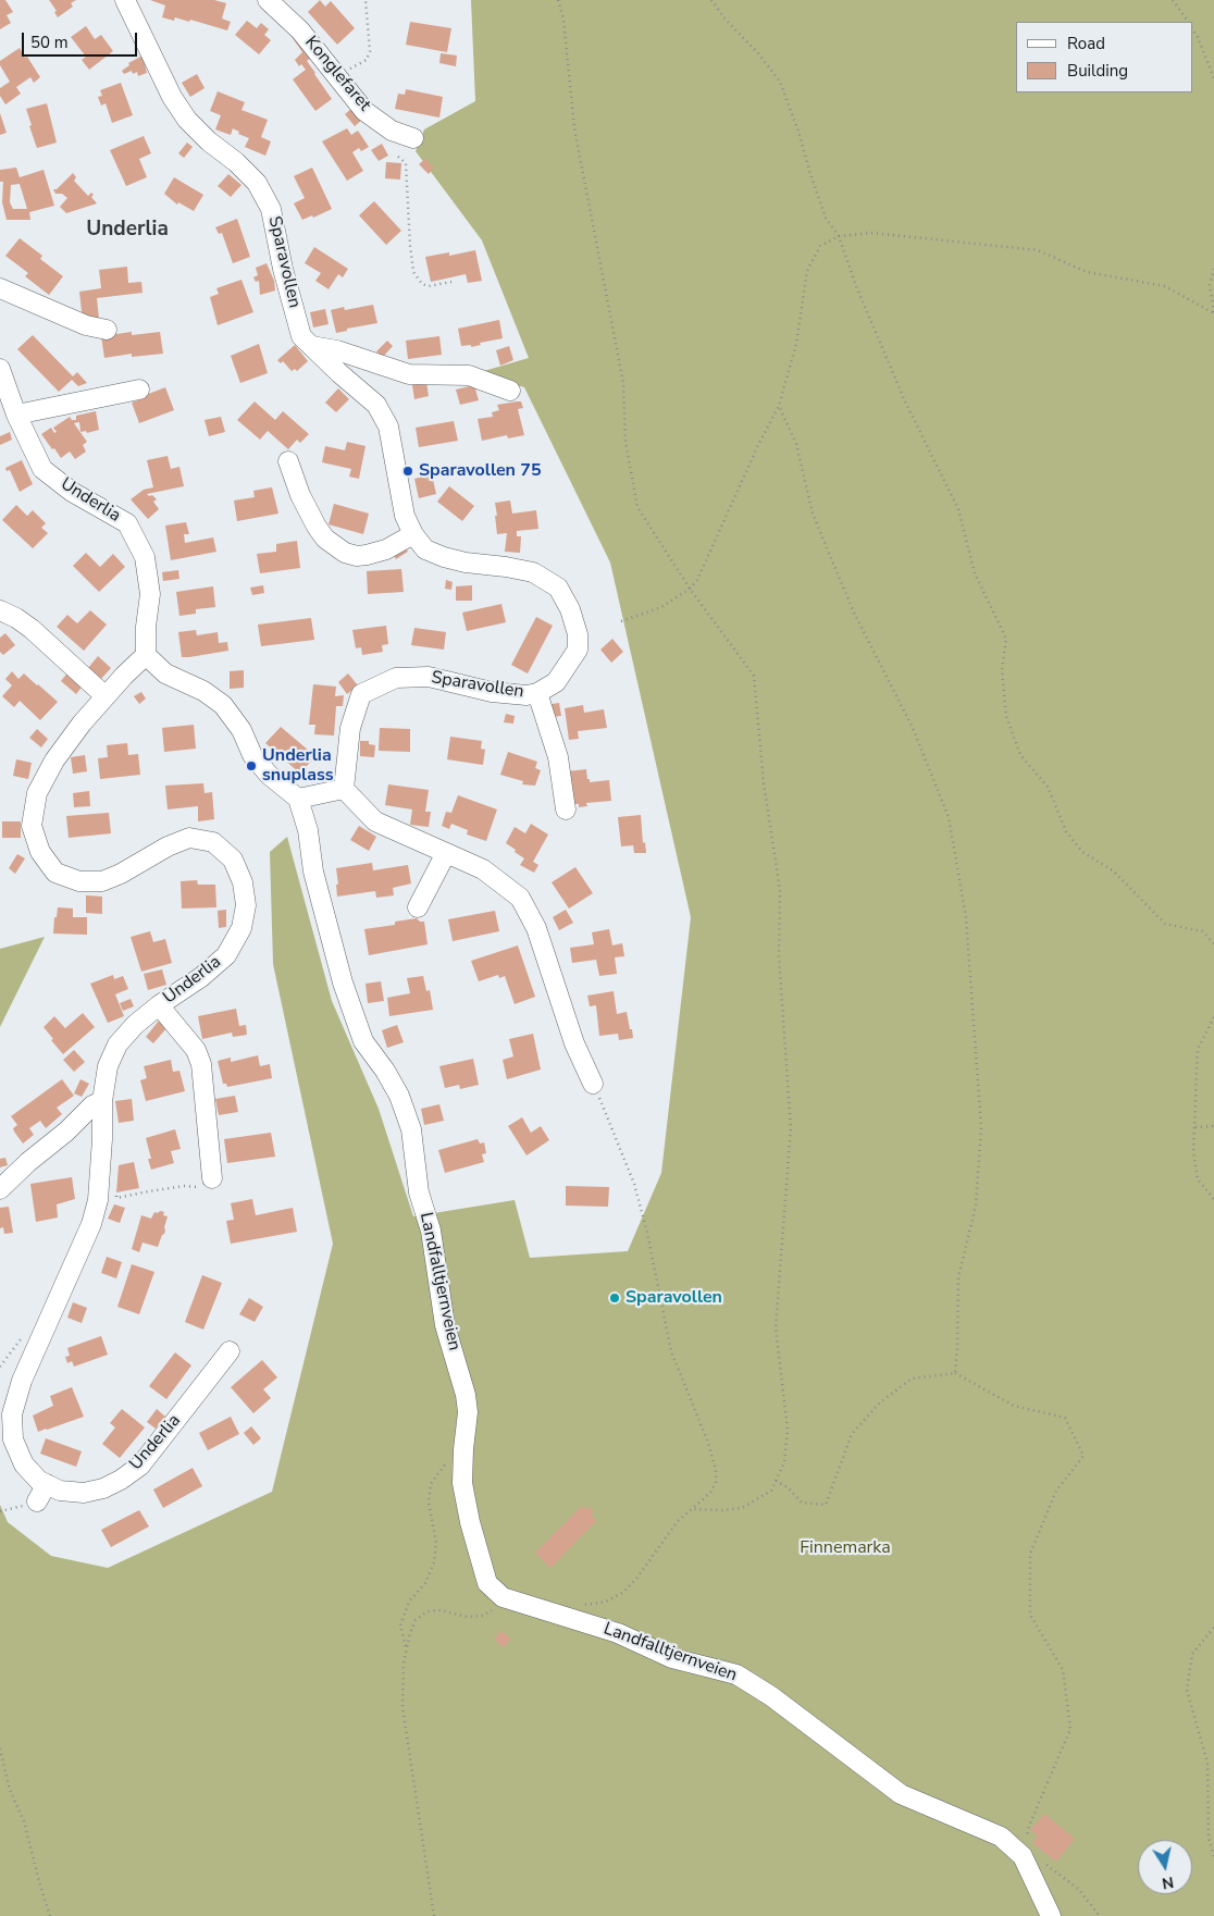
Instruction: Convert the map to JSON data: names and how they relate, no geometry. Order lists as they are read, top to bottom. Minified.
{"streets":{"street":["Konglefaret","Sparavollen","Underlia","Landfalltjernveien"]},"districts":["Underlia"],"parks":["Finnemarka"],"places":["Sparavollen 75","Underlia snuplass","Sparavollen"],"legend":["Road","Building"],"scale_bar":"50 m","north":"bottom"}
